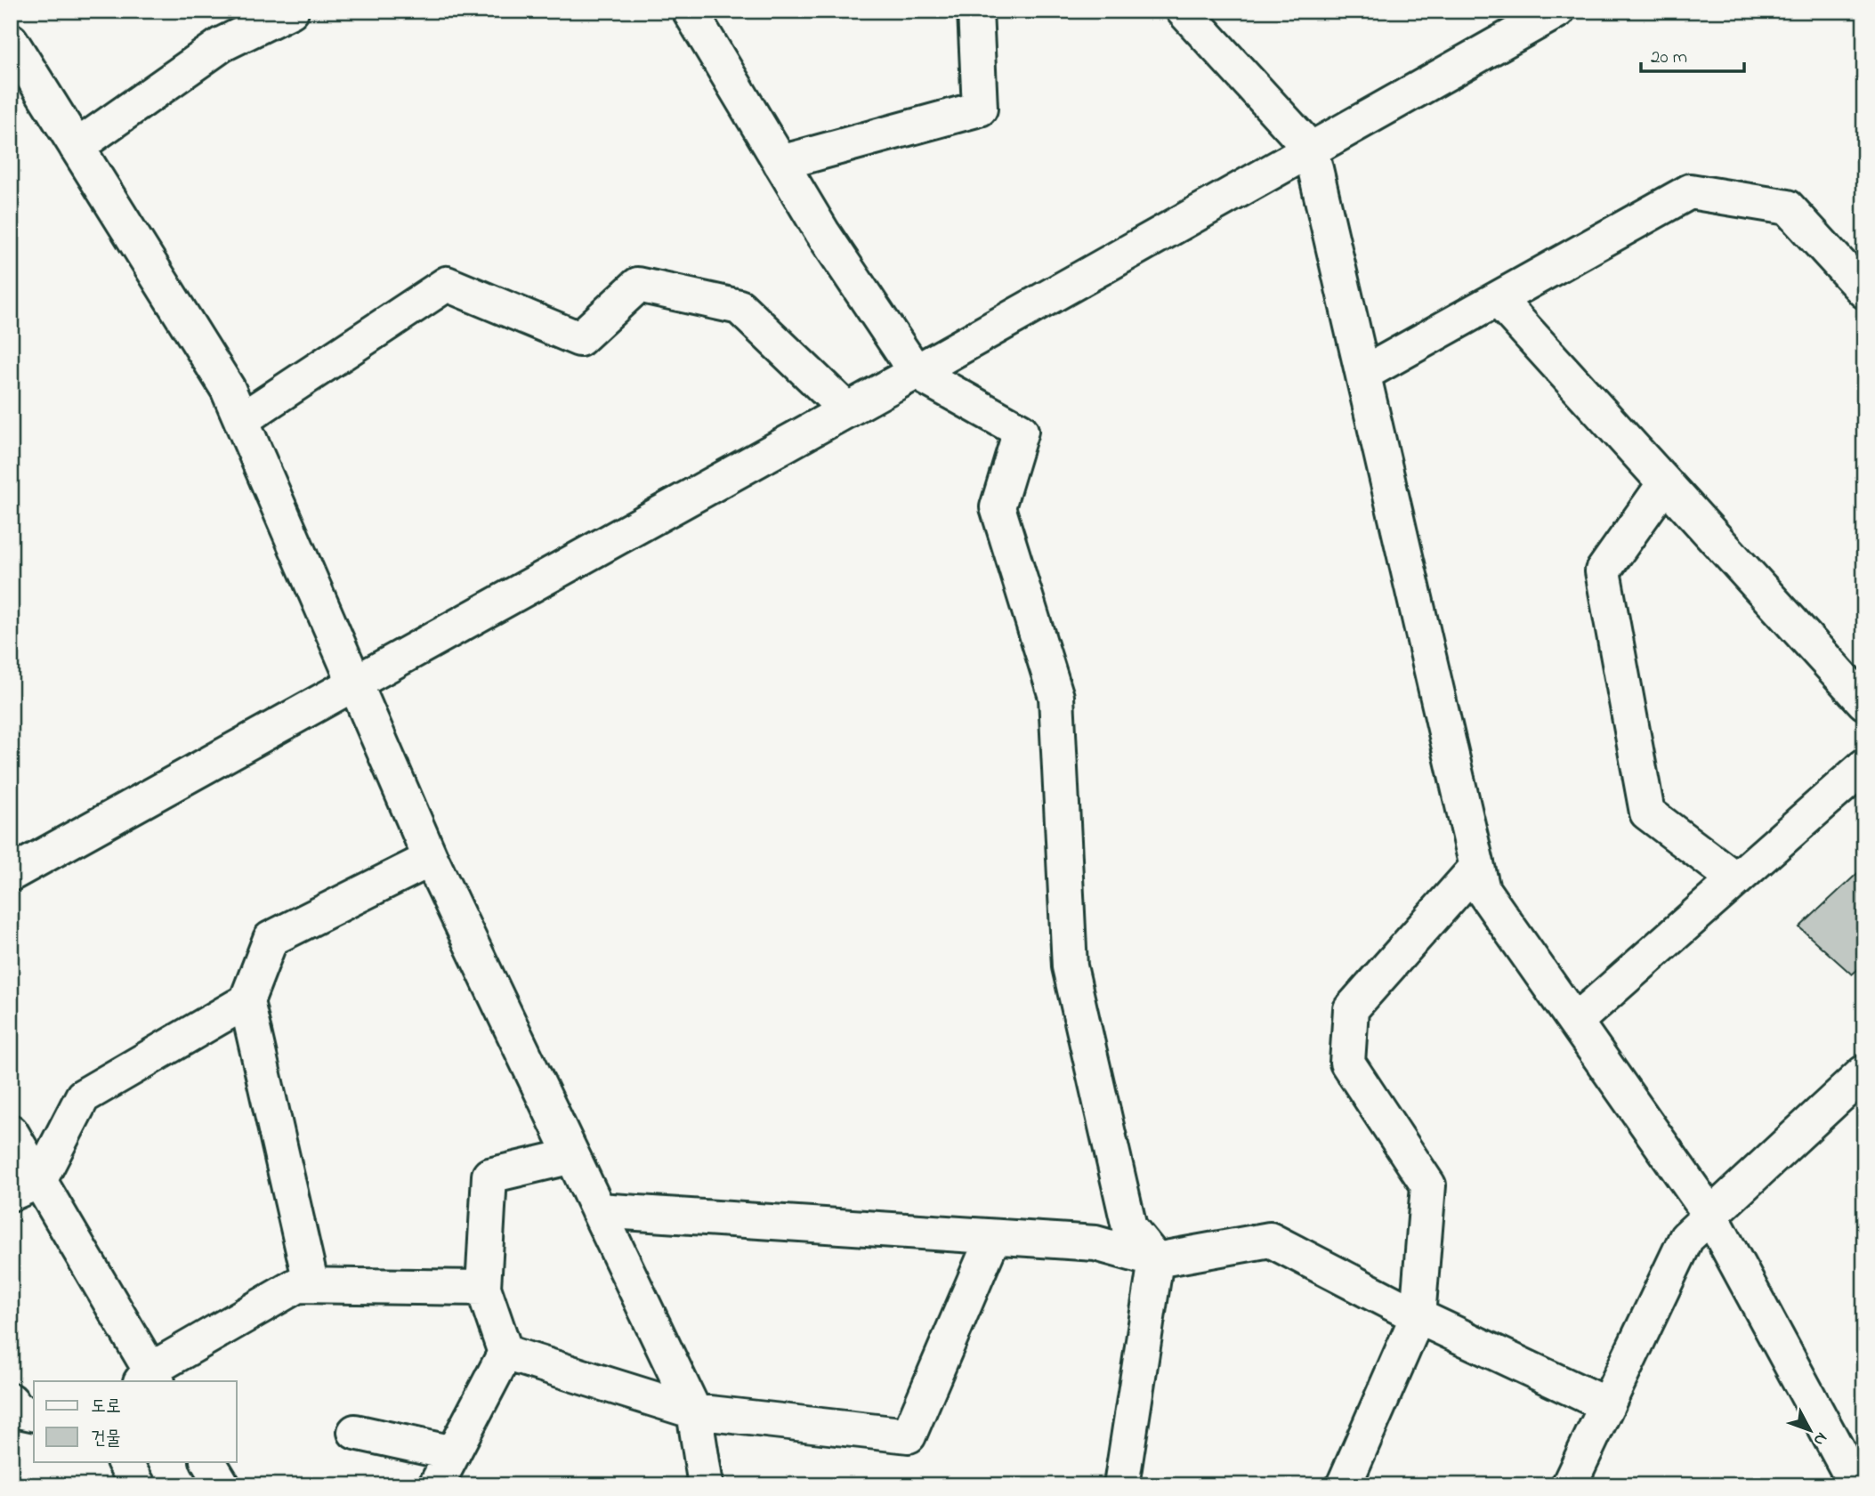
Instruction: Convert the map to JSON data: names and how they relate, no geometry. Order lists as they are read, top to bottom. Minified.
{"legend":["도로","건물"],"scale_bar":"20 m","north":"bottom right"}
